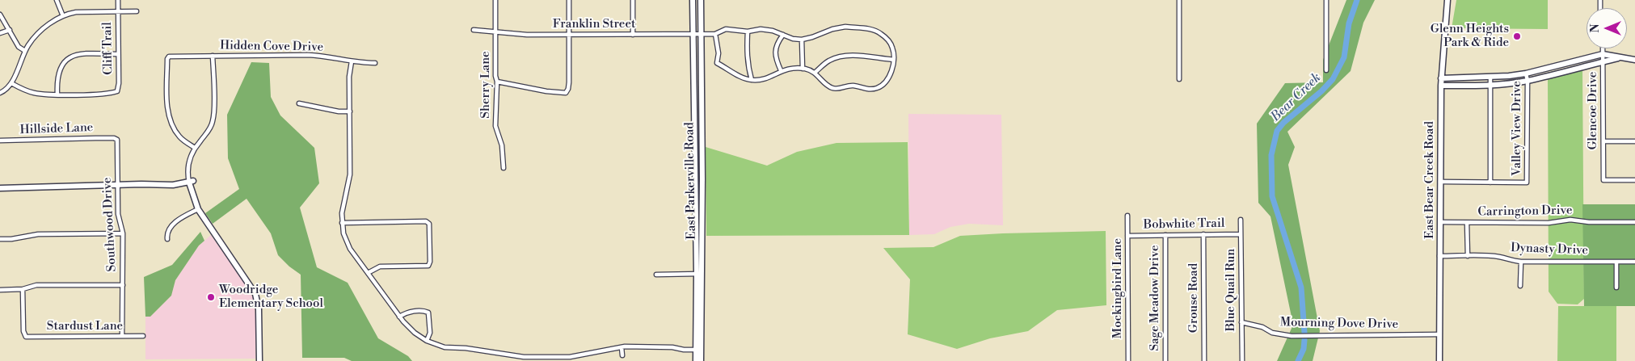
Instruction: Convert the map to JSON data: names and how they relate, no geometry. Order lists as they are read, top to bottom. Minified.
{"streets":{"main road":["East Bear Creek Road","East Parkerville Road"],"street":["Franklin Street","Hidden Cove Drive","Cliff Trail","Sherry Lane","Glencoe Drive","Valley View Drive","Hillside Lane","Carrington Drive","Southwood Drive","Bobwhite Trail","Dynasty Drive","Mockingbird Lane","Blue Quail Run","Sage Meadow Drive","Grouse Road","Mourning Dove Drive","Stardust Lane"]},"crossings":[["Franklin Street","Sherry Lane"],["Franklin Street","East Parkerville Road"],["Hillside Lane","Southwood Drive"],["East Bear Creek Road","Carrington Drive"],["East Bear Creek Road","Dynasty Drive"],["East Bear Creek Road","Mourning Dove Drive"],["Southwood Drive","Stardust Lane"],["Bobwhite Trail","Mockingbird Lane"],["Bobwhite Trail","Blue Quail Run"],["Bobwhite Trail","Sage Meadow Drive"],["Bobwhite Trail","Grouse Road"],["Blue Quail Run","Mourning Dove Drive"]],"water":["Bear Creek"],"places":["Glenn Heights Park & Ride","Woodridge Elementary School"],"north":"left"}
